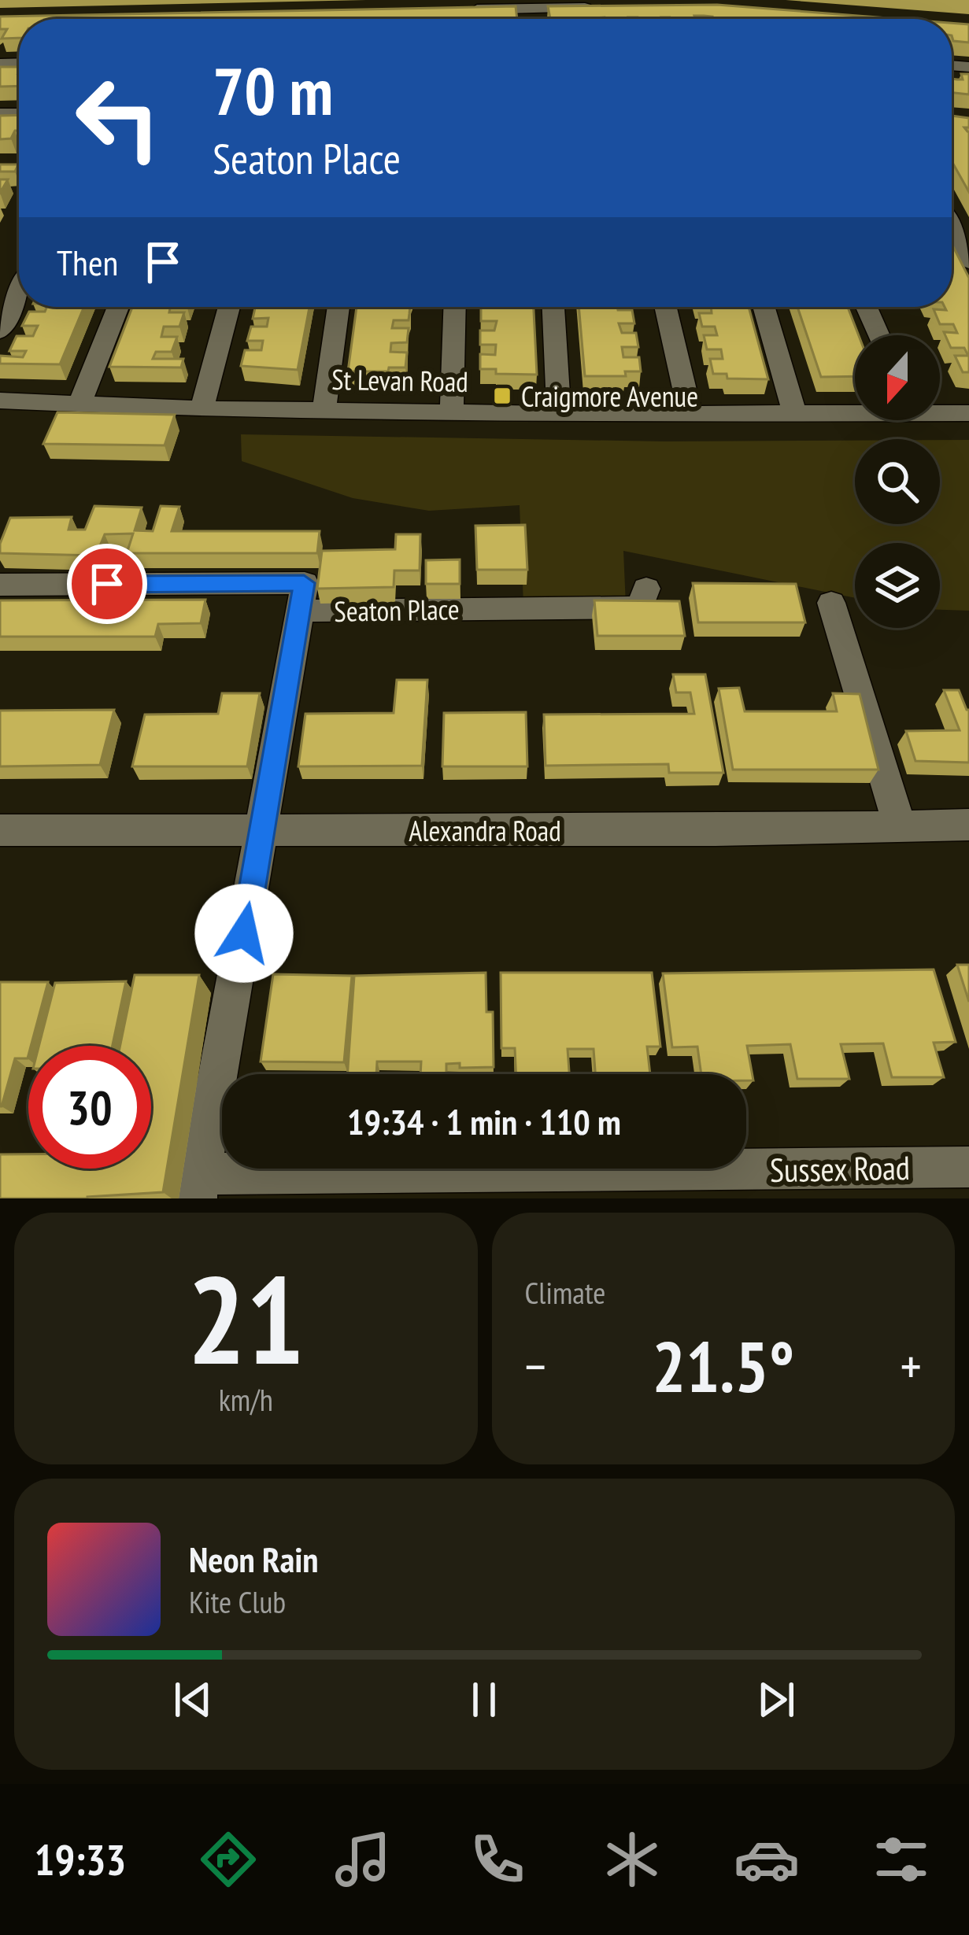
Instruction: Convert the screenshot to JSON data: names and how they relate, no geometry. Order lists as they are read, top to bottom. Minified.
{"streets":{"street":["St Levan Road","Seaton Place","Alexandra Road","Sussex Road"]},"places":{"transit":["Craigmore Avenue"]},"north":"bottom","page":{"turn":["70 m","Seaton Place"],"then":"Then","limit":"30","trip":"19:34 · 1 min · 110 m","tile":[["21","km/h"],"Climate"],"heat":["−","21.5°","+"],"song":["Neon Rain","Kite Club"],"tabs":"19:33"}}
